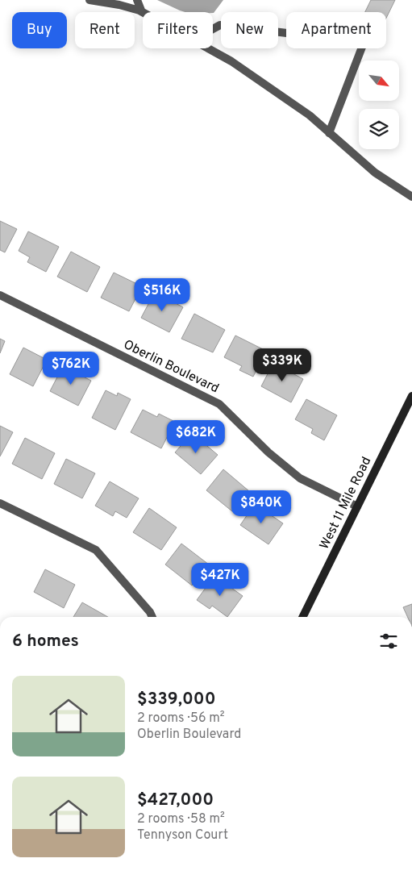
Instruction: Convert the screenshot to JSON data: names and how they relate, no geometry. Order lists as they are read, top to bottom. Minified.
{"streets":{"street":["Oberlin Boulevard","West 11 Mile Road"]},"crossings":[["Oberlin Boulevard","West 11 Mile Road"]],"north":"bottom right","page":{"chip":["Buy","Rent","Filters","New","Apartment"],"price":["$516K","$339K","$762K","$682K","$840K","$427K"],"heading":"6 homes","list":[{"name":"$339,000","note":"2 rooms · 56 m² · Oberlin Boulevard"},{"name":"$427,000","note":"2 rooms · 58 m² · Tennyson Court"}]}}
